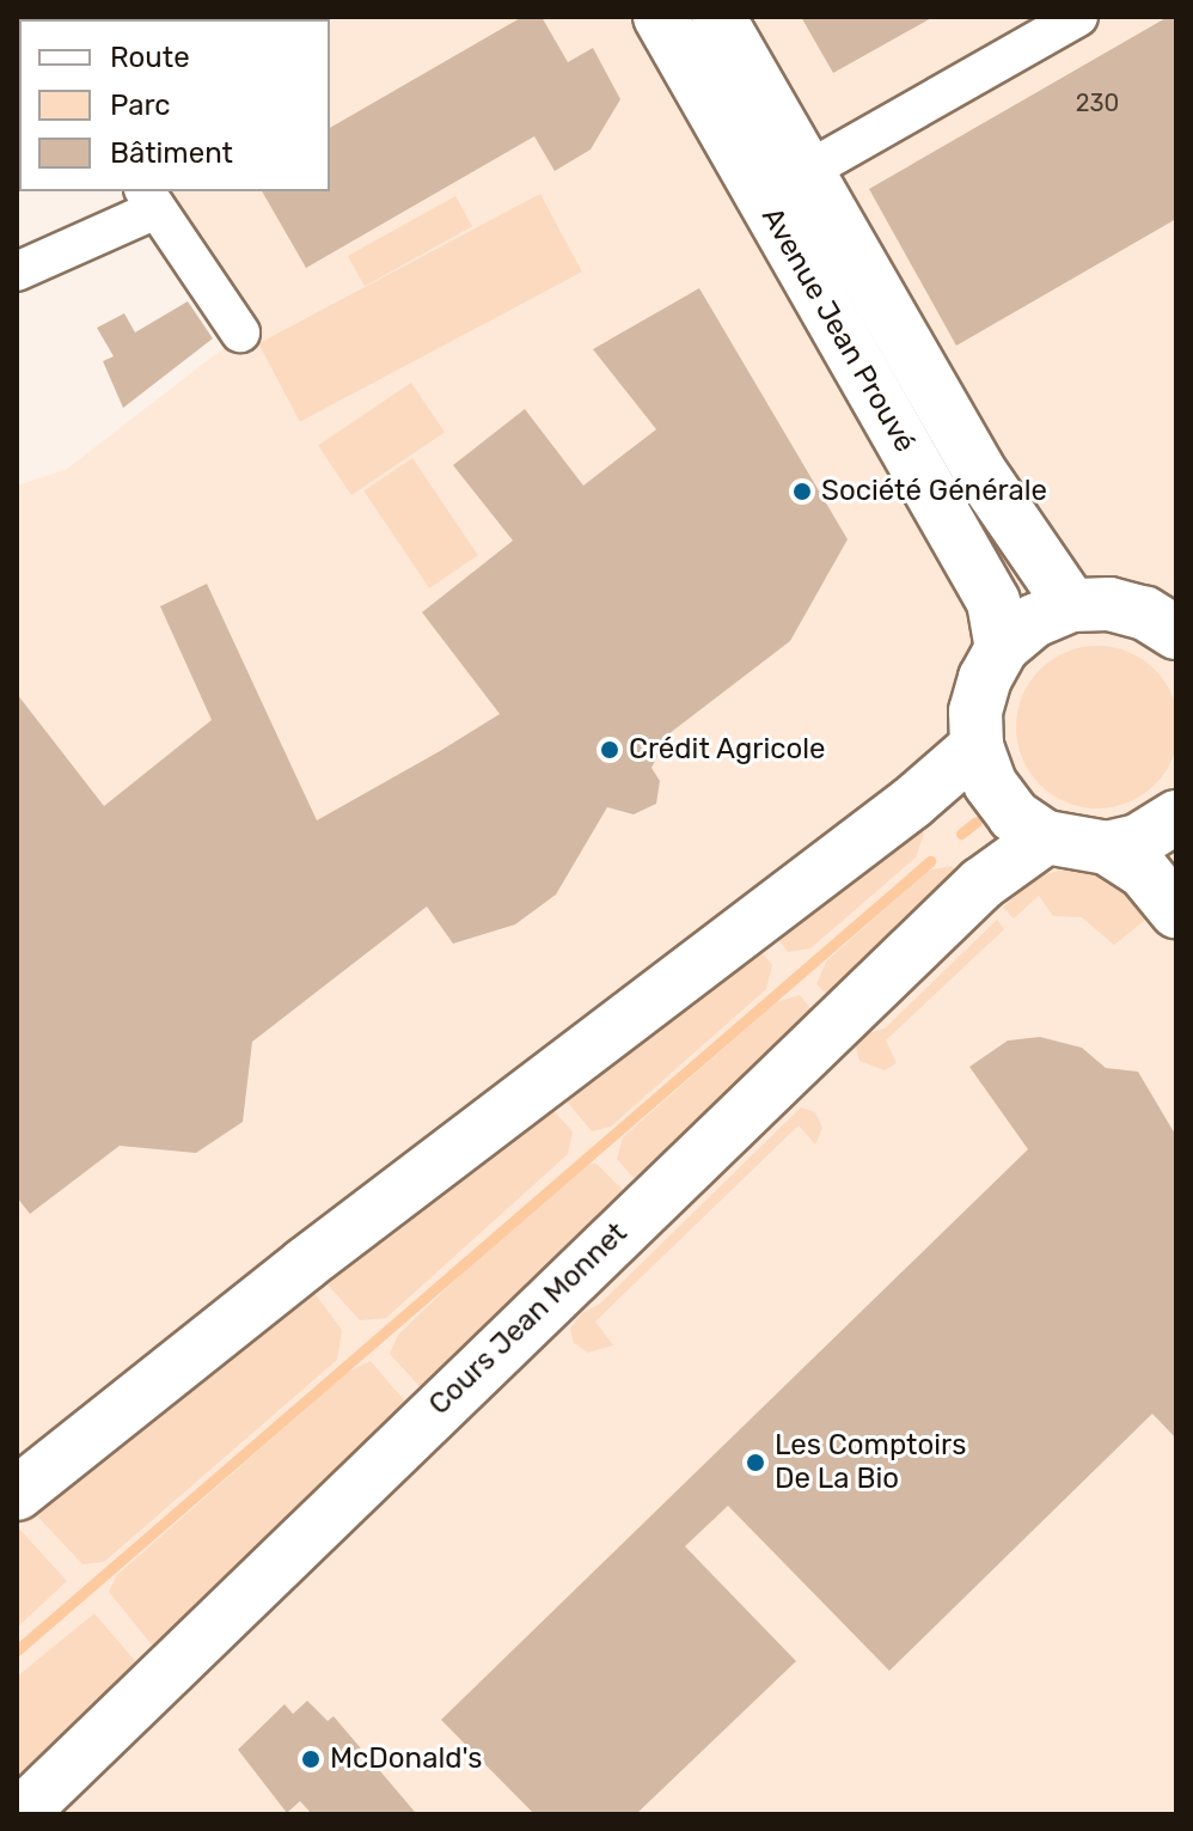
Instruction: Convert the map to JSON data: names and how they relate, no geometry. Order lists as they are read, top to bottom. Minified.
{"streets":{"main road":["Avenue Jean Prouvé","Cours Jean Monnet"]},"places":["Société Générale","Crédit Agricole","Les Comptoirs De La Bio","McDonald's"],"house_numbers":["230"],"legend":["Route","Parc","Bâtiment"]}
